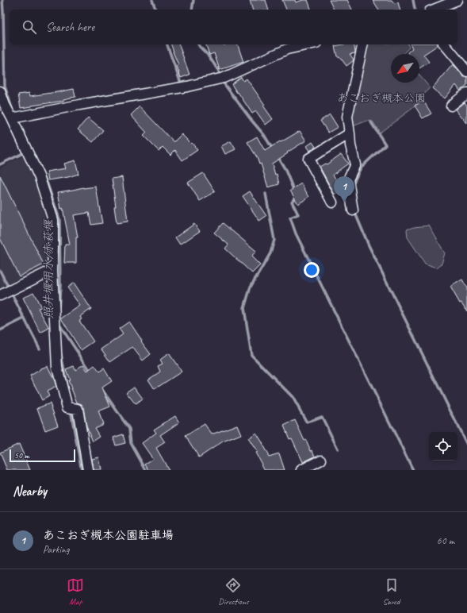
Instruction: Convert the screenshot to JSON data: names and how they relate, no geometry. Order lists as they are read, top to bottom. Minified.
{"water":["照井堰用水/赤萩堰"],"parks":["あこおぎ槻本公園"],"scale_bar":"50 m","north":"bottom left","page":{"search":"Search here","pins":"1","scale":"50 m","heading":"Nearby","list":[{"mark":"1","name":"あこおぎ槻本公園駐車場","note":"Parking","value":"60 m"}],"nav":["Map","Directions","Saved"]}}
